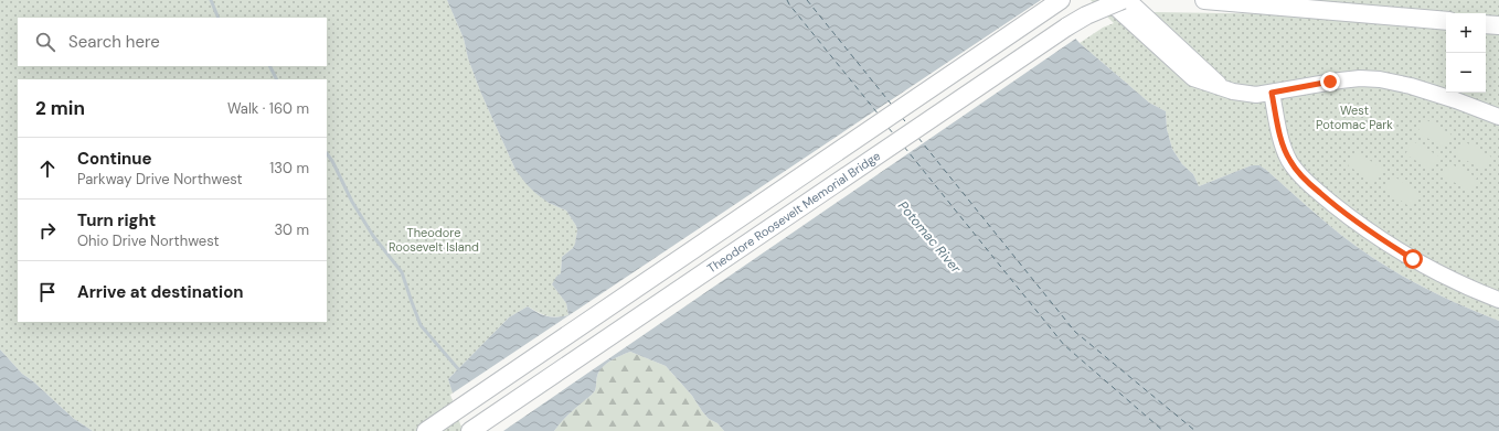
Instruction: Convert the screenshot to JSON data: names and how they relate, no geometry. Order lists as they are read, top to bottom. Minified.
{"streets":{"highway":["Theodore Roosevelt Memorial Bridge"]},"water":["Potomac River"],"parks":["West Potomac Park","Theodore Roosevelt Island"],"page":{"map_buttons":["+","−"],"search":"Search here","heading":["2 min","Walk · 160 m"],"list":[["Continue","Parkway Drive Northwest","130 m"],["Turn right","Ohio Drive Northwest","30 m"],"Arrive at destination"]}}
